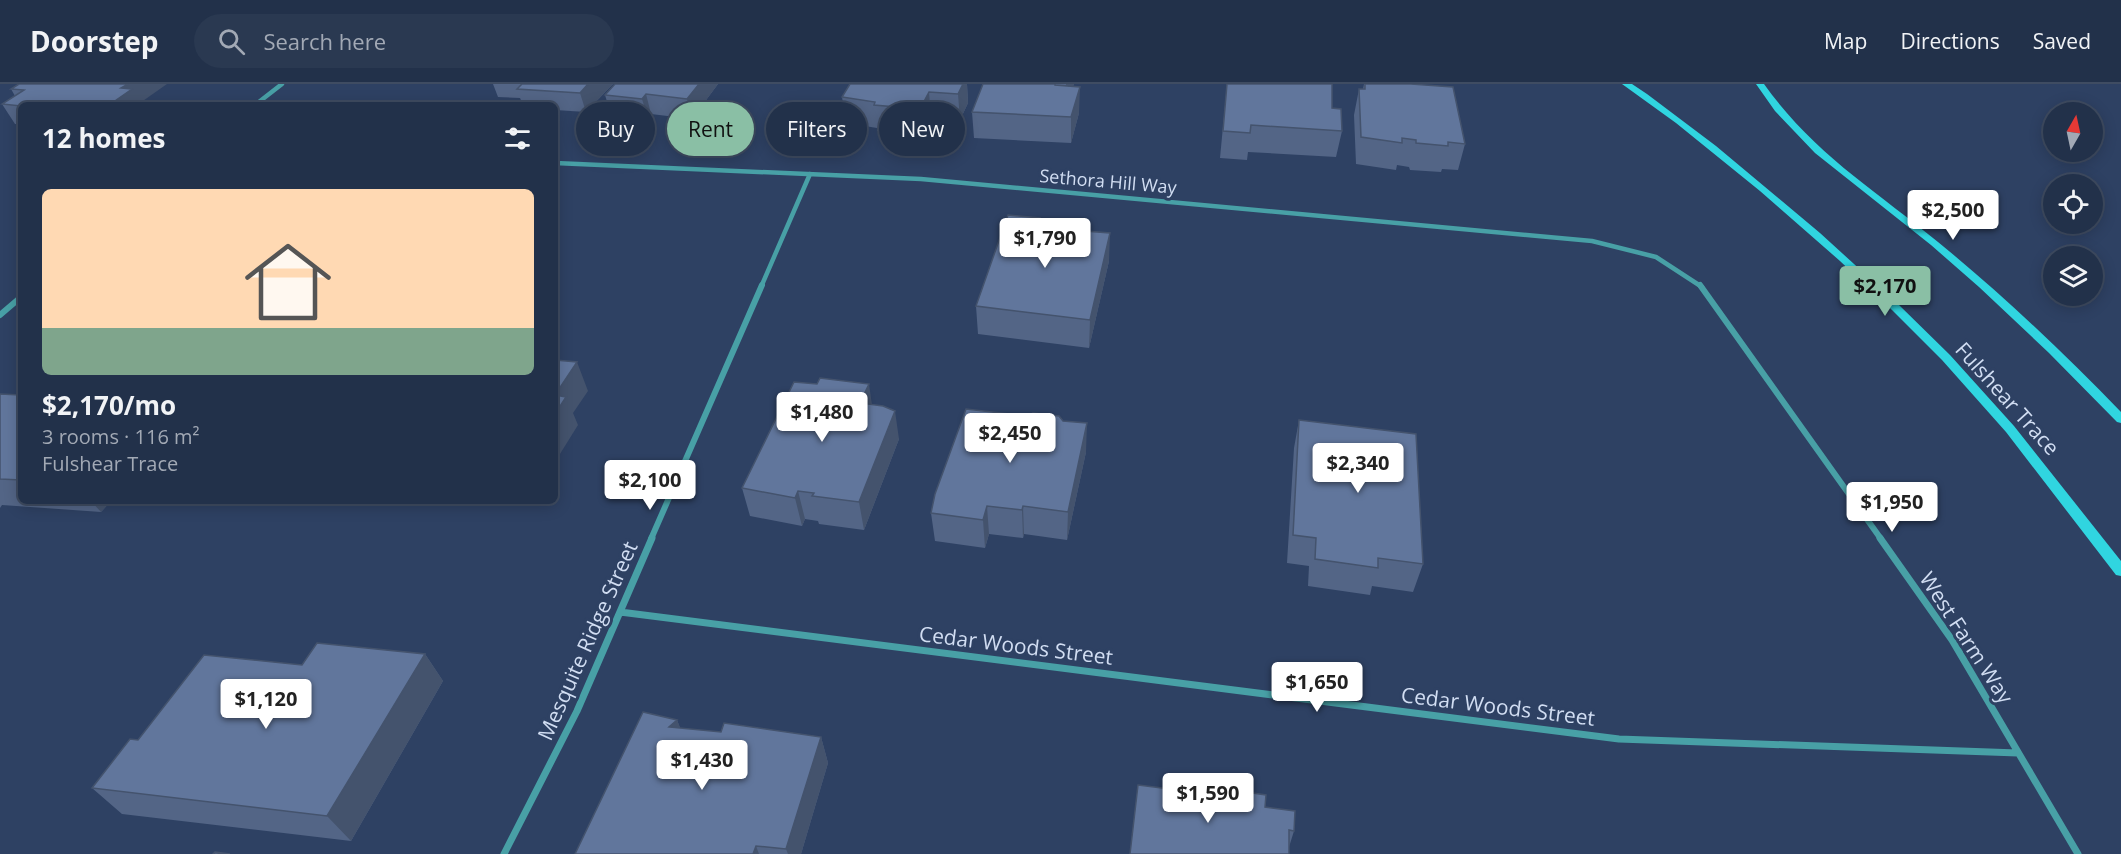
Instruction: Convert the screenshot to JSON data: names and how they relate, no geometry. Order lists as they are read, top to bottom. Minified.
{"streets":{"street":["Sethora Hill Way","Fulshear Trace","West Farm Way","Mesquite Ridge Street","Cedar Woods Street"]},"crossings":[["Sethora Hill Way","West Farm Way"],["Sethora Hill Way","Mesquite Ridge Street"],["West Farm Way","Cedar Woods Street"],["Mesquite Ridge Street","Cedar Woods Street"]],"north":"top","page":{"header":"Doorstep","search":"Search here","nav":["Map","Directions","Saved"],"chip":["Buy","Rent","Filters","New"],"heading":"12 homes","list":[{"name":"$2,170/mo","note":"3 rooms · 116 m² · Fulshear Trace"}],"price":["$2,500","$1,790","$2,170","$1,480","$2,450","$2,340","$2,100","$1,950","$1,650","$1,120","$1,430","$1,590"]}}
